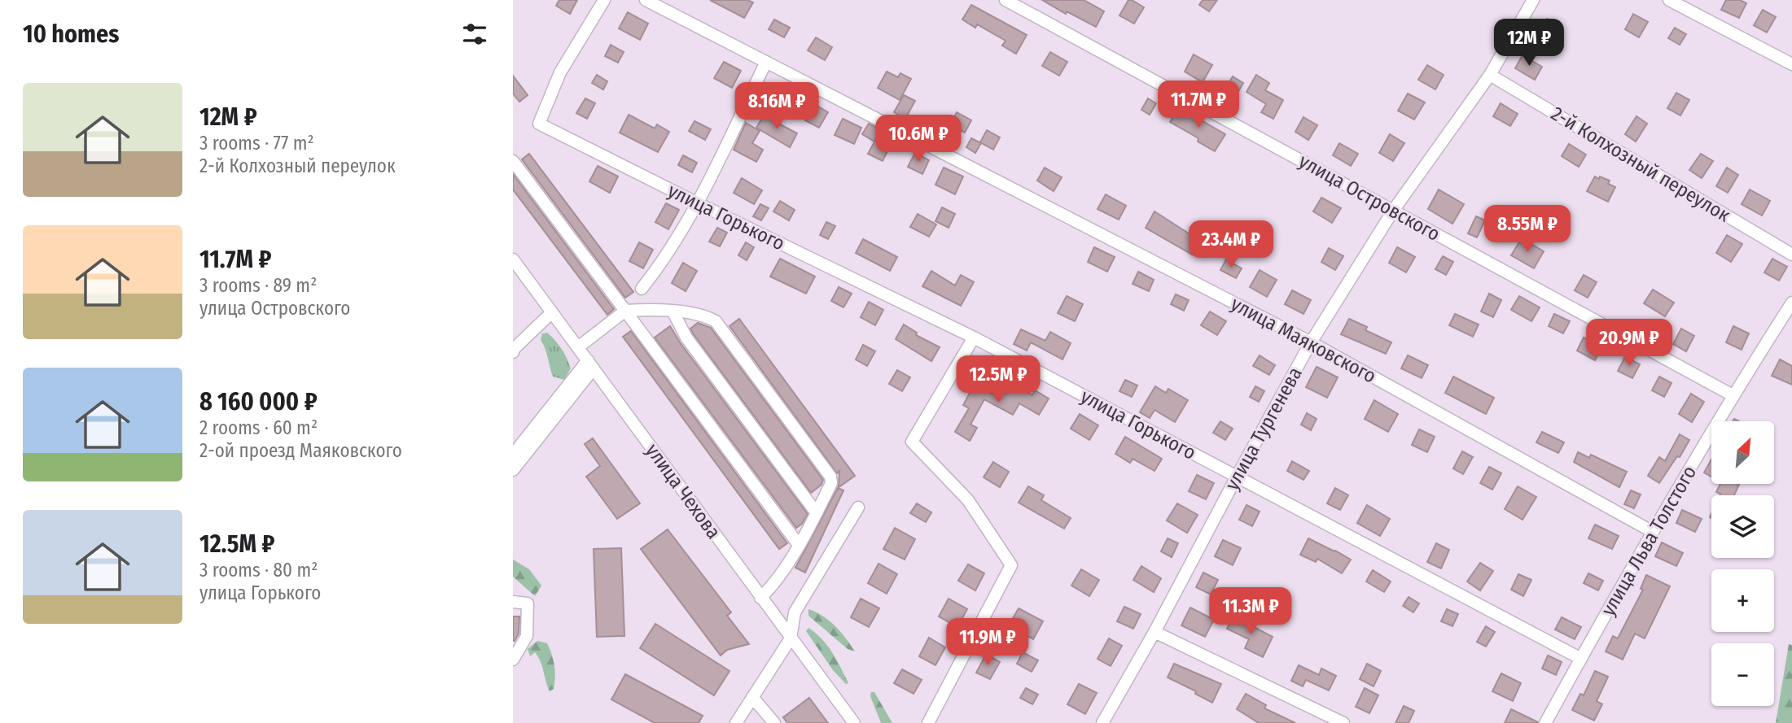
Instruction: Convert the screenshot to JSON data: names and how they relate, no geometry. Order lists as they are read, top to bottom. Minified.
{"streets":{"street":["2-й Колхозный переулок","улица Островского","улица Горького","улица Маяковского","улица Тургенева","улица Чехова","улица Льва Толстого"]},"crossings":[["2-й Колхозный переулок","улица Тургенева"],["улица Островского","улица Тургенева"],["улица Островского","улица Льва Толстого"],["улица Горького","улица Тургенева"],["улица Горького","улица Льва Толстого"],["улица Маяковского","улица Тургенева"],["улица Маяковского","улица Льва Толстого"]],"north":"top right","page":{"heading":"10 homes","price":["12M ₽","11.7M ₽","8.16M ₽","10.6M ₽","8.55M ₽","23.4M ₽","20.9M ₽","12.5M ₽","11.3M ₽","11.9M ₽"],"list":[{"name":"12M ₽","note":"3 rooms · 77 m² · 2-й Колхозный переулок"},{"name":"11.7M ₽","note":"3 rooms · 89 m² · улица Островского"},{"name":"8 160 000 ₽","note":"2 rooms · 60 m² · 2-ой проезд Маяковского"},{"name":"12.5M ₽","note":"3 rooms · 80 m² · улица Горького"}],"map_buttons":["+","−"]}}
